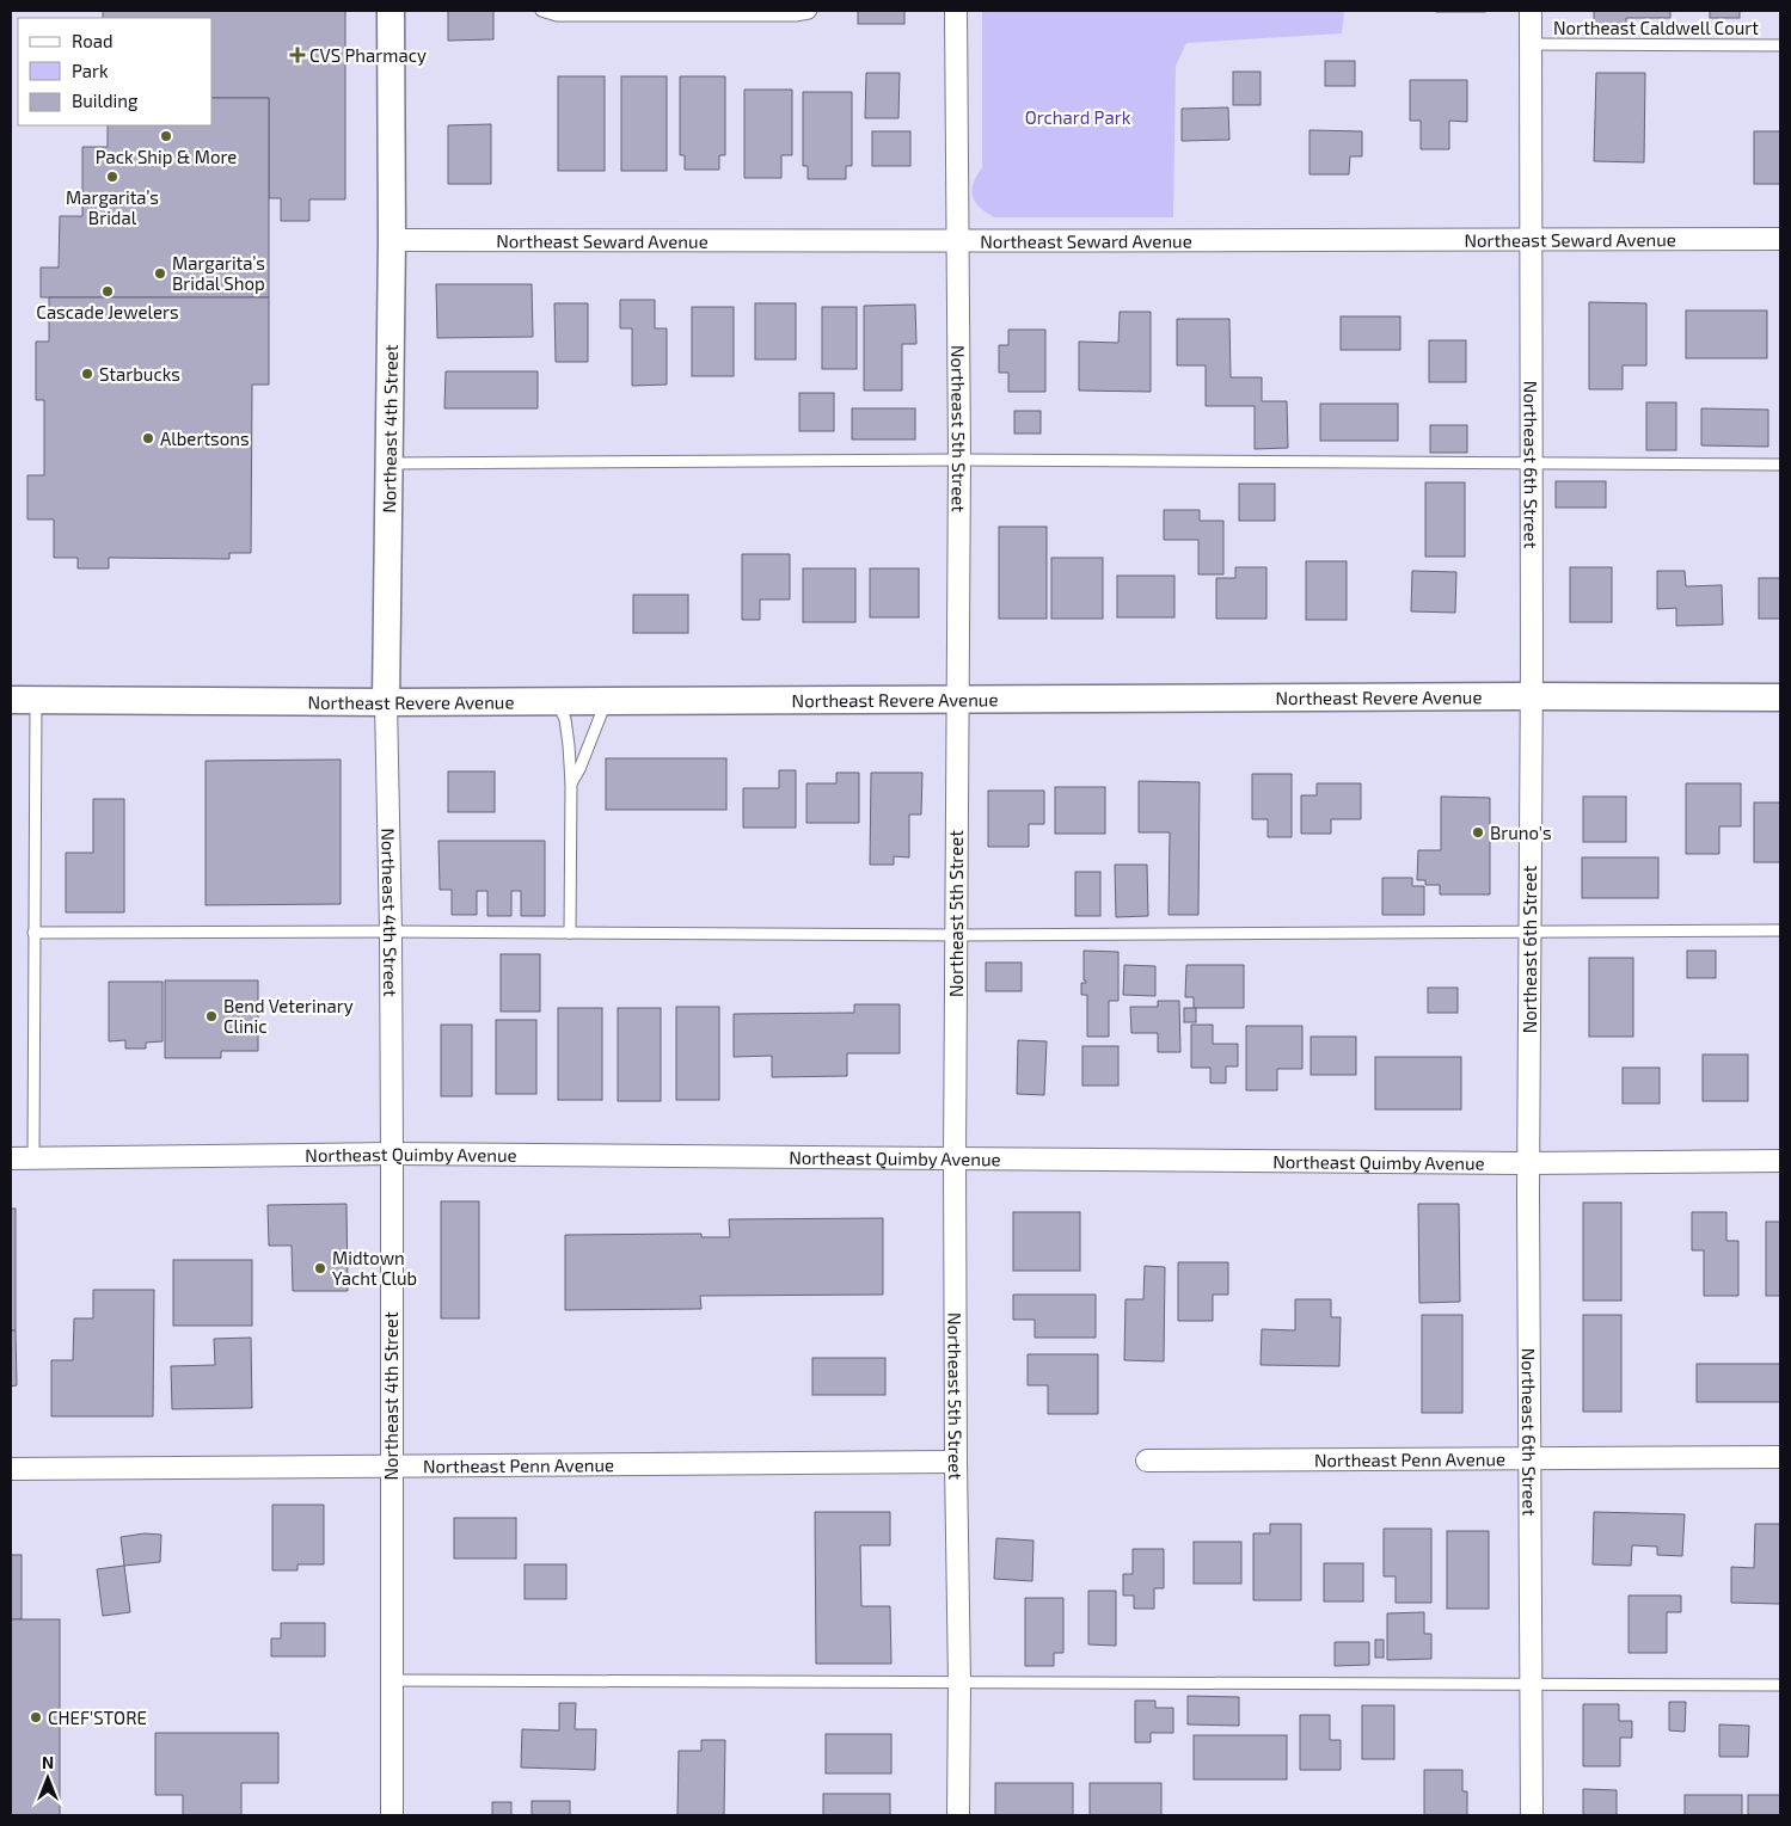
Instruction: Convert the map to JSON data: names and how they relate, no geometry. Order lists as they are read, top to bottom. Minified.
{"streets":{"street":["Northeast Seward Avenue","Northeast 4th Street","Northeast 5th Street","Northeast 6th Street","Northeast Revere Avenue","Northeast Quimby Avenue","Northeast Penn Avenue"],"lane":["Northeast Caldwell Court"]},"crossings":[["Northeast Caldwell Court","Northeast 6th Street"],["Northeast Seward Avenue","Northeast 4th Street"],["Northeast Seward Avenue","Northeast 5th Street"],["Northeast Seward Avenue","Northeast 6th Street"],["Northeast 4th Street","Northeast Revere Avenue"],["Northeast 4th Street","Northeast Quimby Avenue"],["Northeast 4th Street","Northeast Penn Avenue"],["Northeast 5th Street","Northeast Revere Avenue"],["Northeast 5th Street","Northeast Quimby Avenue"],["Northeast 5th Street","Northeast Penn Avenue"],["Northeast 6th Street","Northeast Revere Avenue"],["Northeast 6th Street","Northeast Quimby Avenue"],["Northeast 6th Street","Northeast Penn Avenue"]],"parks":["Orchard Park"],"places":{"health":["CVS Pharmacy"],"other":["Pack Ship & More","Margarita’s Bridal","Margarita’s Bridal Shop","Cascade Jewelers","Starbucks","Albertsons","Bruno's","Bend Veterinary Clinic","Midtown Yacht Club","CHEF'STORE"]},"legend":["Road","Park","Building"],"north":"top"}
